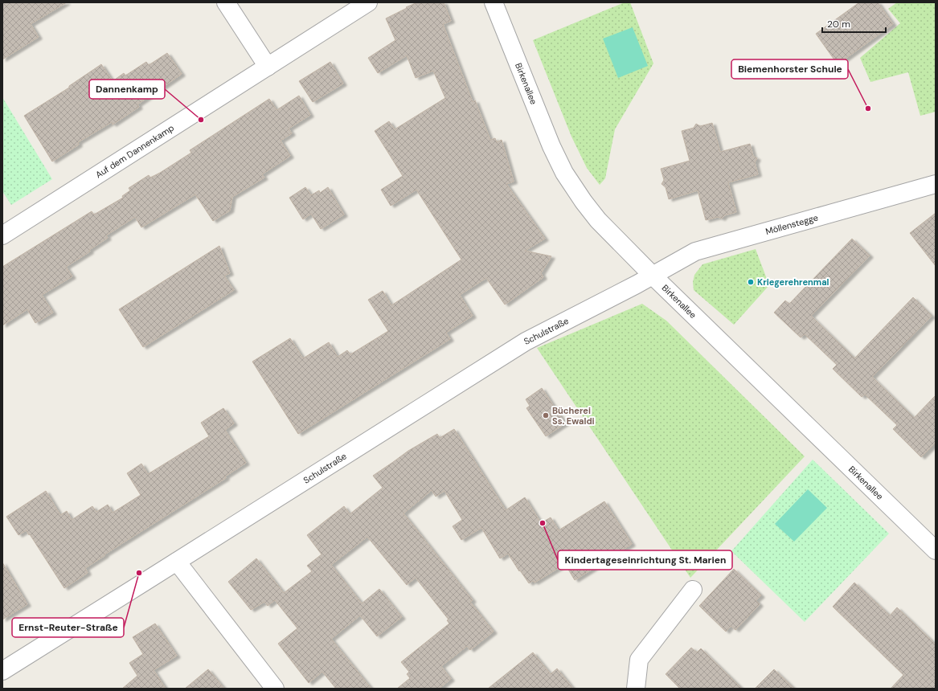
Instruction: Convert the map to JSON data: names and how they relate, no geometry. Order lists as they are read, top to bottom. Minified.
{"streets":{"street":["Birkenallee","Auf dem Dannenkamp","Möllenstegge","Schulstraße"]},"crossings":[["Birkenallee","Möllenstegge"],["Birkenallee","Schulstraße"],["Möllenstegge","Schulstraße"]],"places":["Biemenhorster Schule","Dannenkamp","Kriegerehrenmal","Bücherei Ss. Ewaldi","Kindertageseinrichtung St. Marien","Ernst-Reuter-Straße"],"scale_bar":"20 m"}
